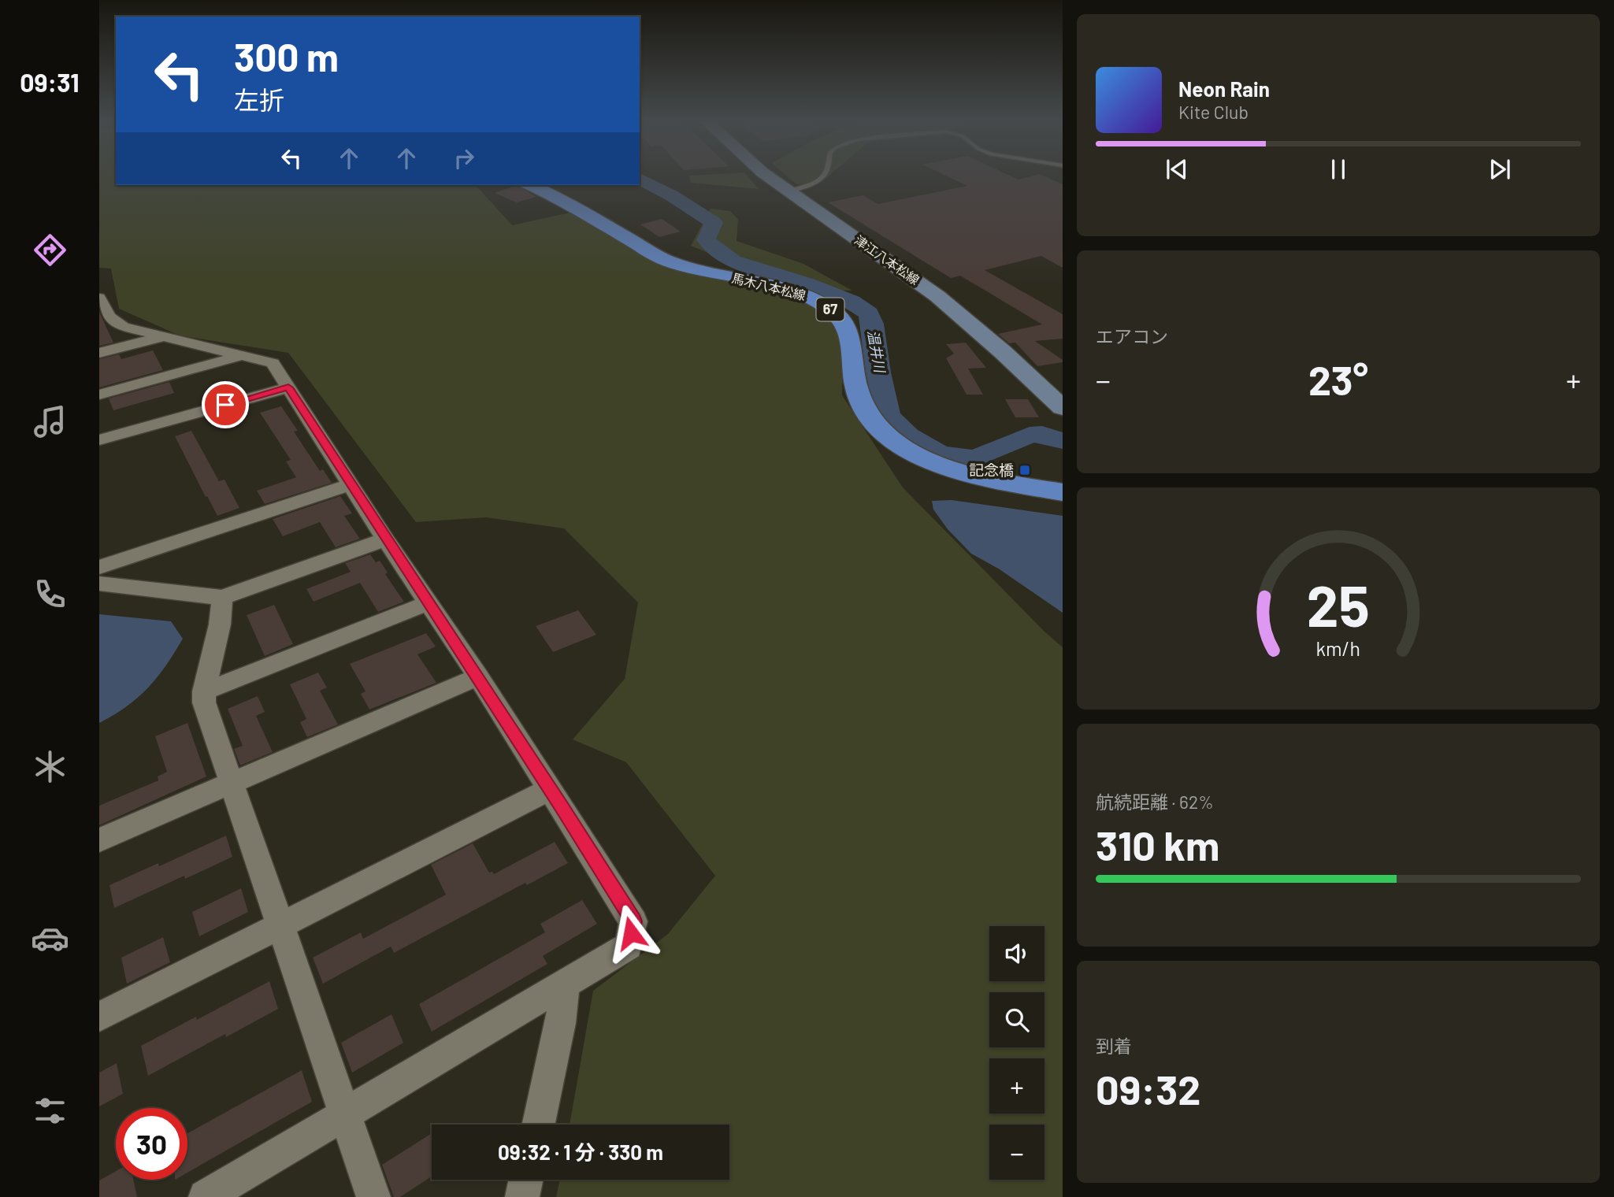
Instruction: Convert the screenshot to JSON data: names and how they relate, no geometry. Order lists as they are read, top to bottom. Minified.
{"streets":{"main road":["津江八本松線","馬木八本松線","67"]},"water":["温井川"],"places":{"transit":["記念橋"]},"page":{"tabs":"09:31","turn":["300 m","左折"],"song":["Neon Rain","Kite Club"],"tile":["エアコン",["航続距離 · 62%","310 km"],["到着","09:32"]],"heat":["−","23°","+"],"map_buttons":["+","−"],"limit":"30","trip":"09:32 · 1 分 · 330 m","gauge":["25","km/h"]}}
